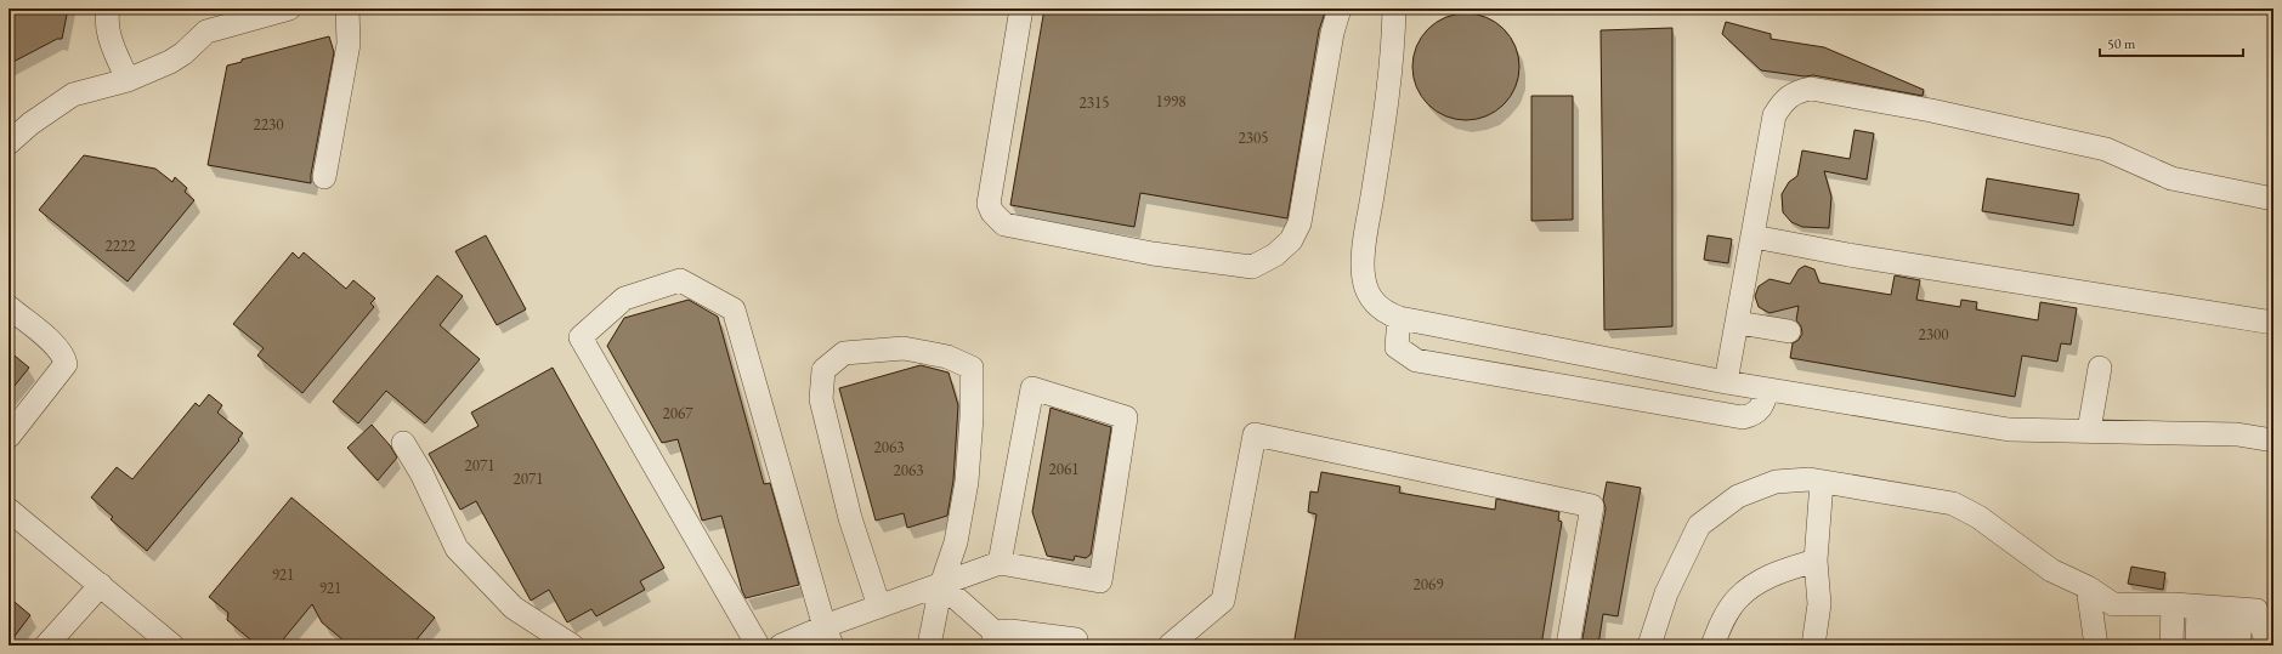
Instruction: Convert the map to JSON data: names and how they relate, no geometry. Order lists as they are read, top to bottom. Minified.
{"house_numbers":["1998","2315","2230","2305","2222","2300","2067","2063","2071","2061","2063","2071","921","2069","921"],"scale_bar":"50 m"}
